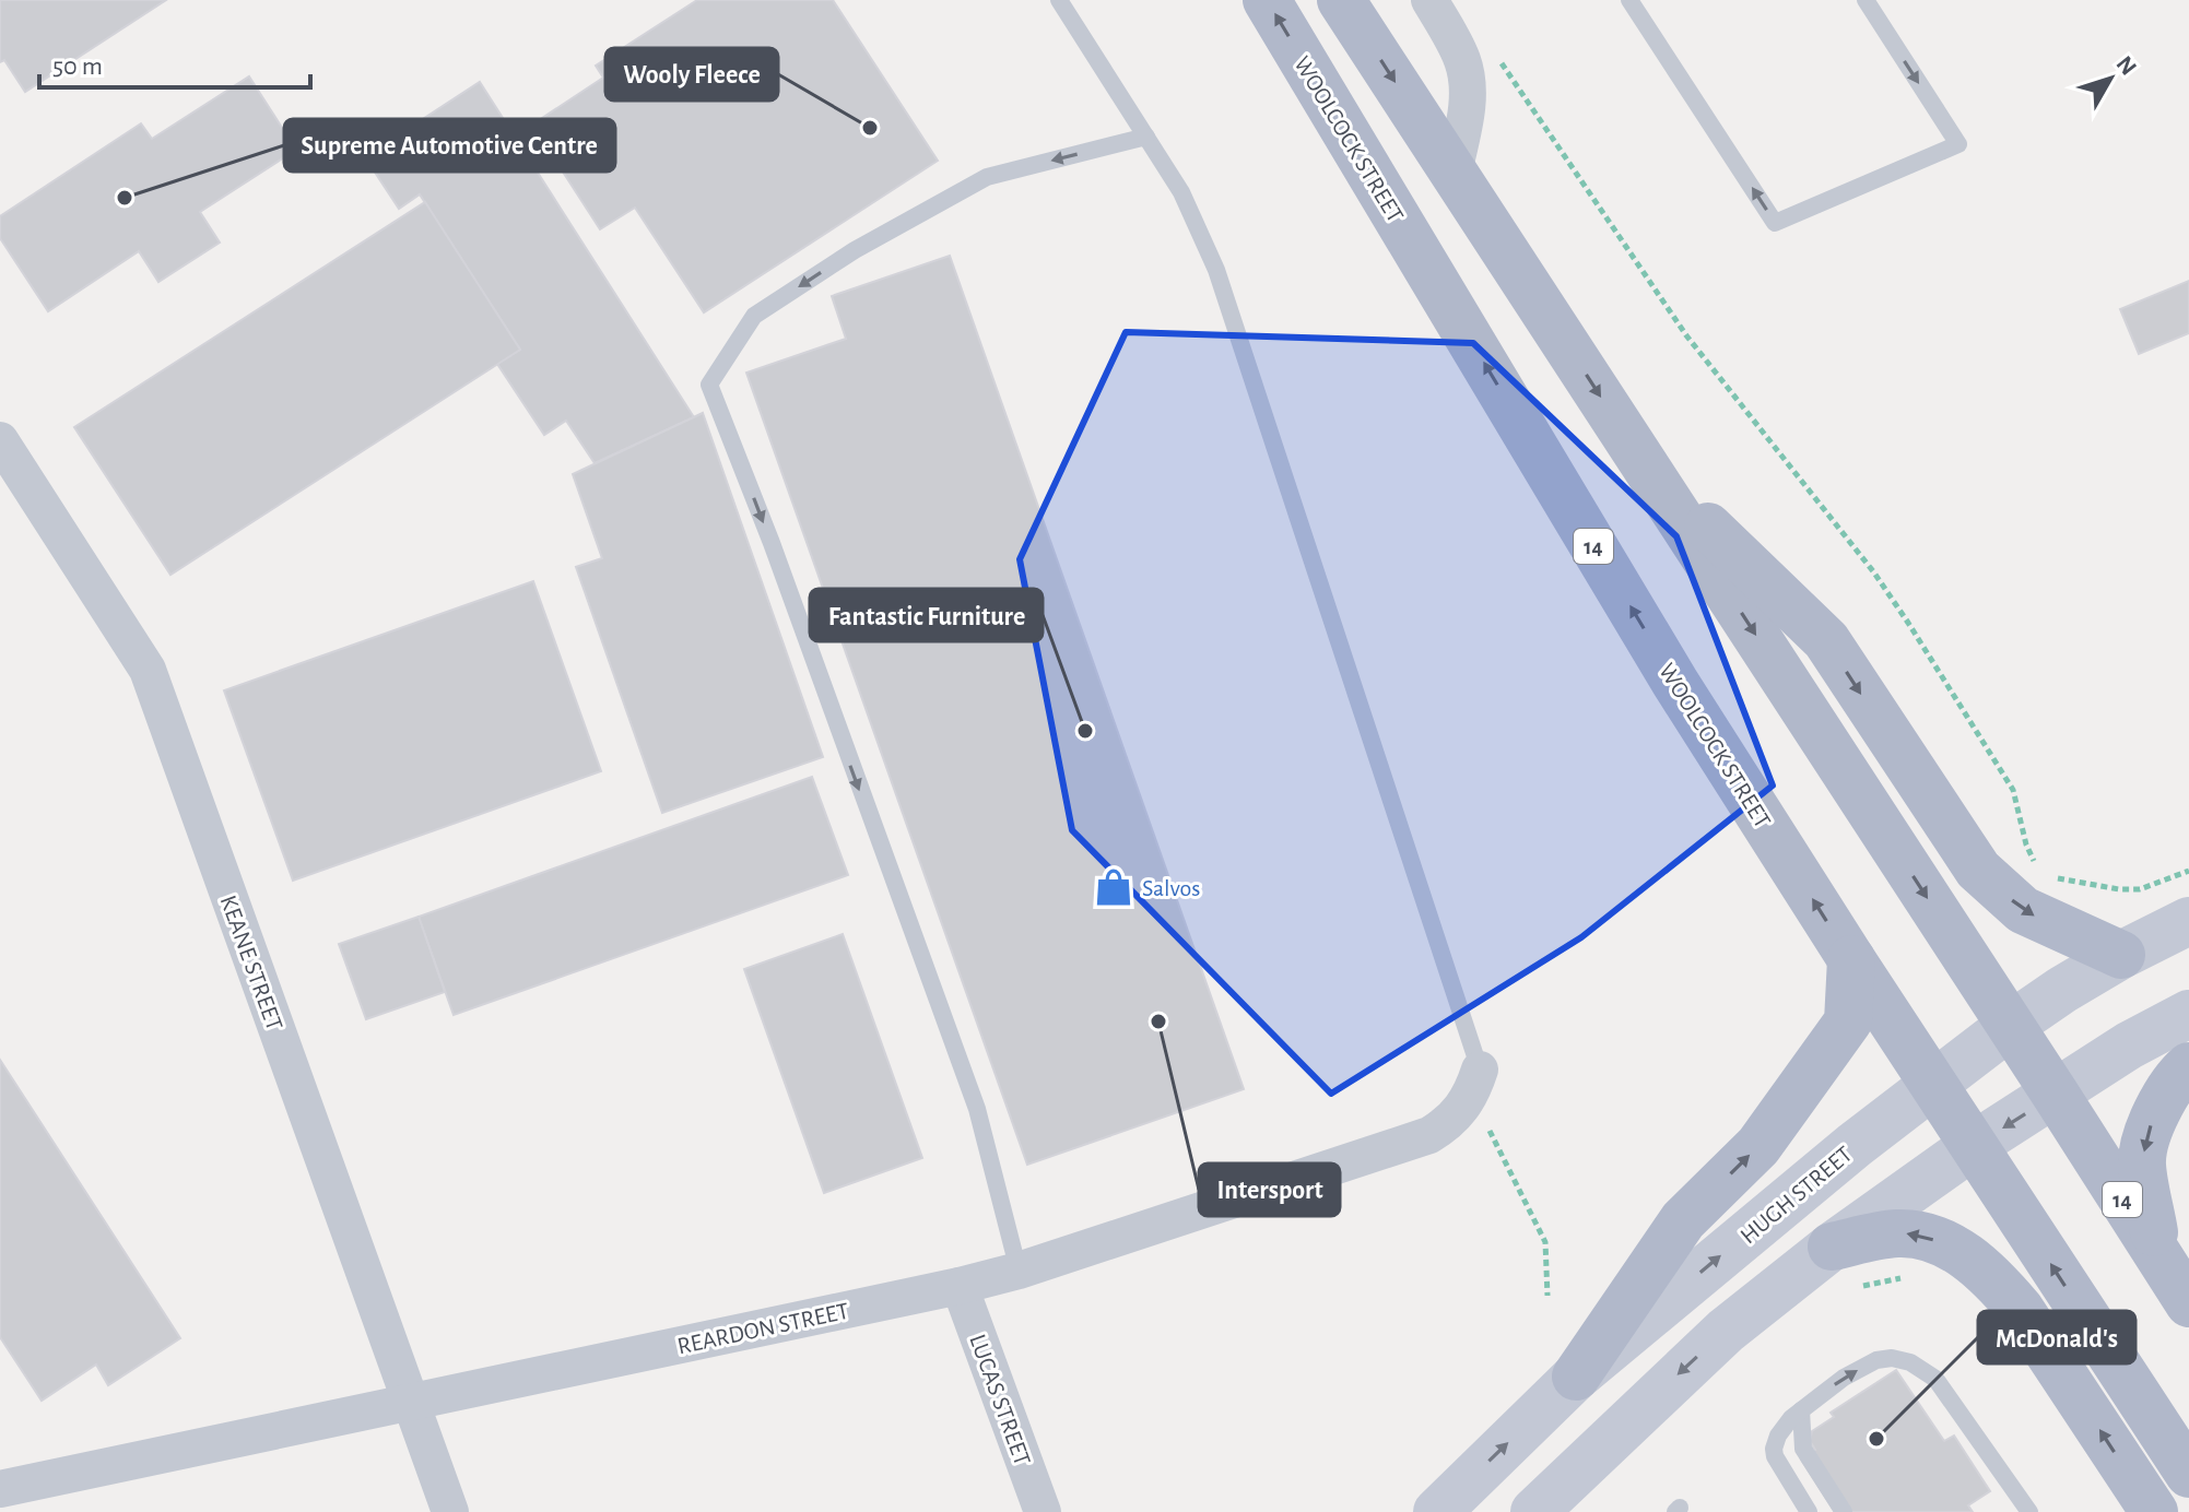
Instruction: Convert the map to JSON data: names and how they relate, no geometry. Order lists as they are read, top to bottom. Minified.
{"streets":{"main road":["WOOLCOCK STREET","14","HUGH STREET"],"street":["KEANE STREET","REARDON STREET","LUCAS STREET"]},"crossings":[["WOOLCOCK STREET","HUGH STREET"],["14","HUGH STREET"],["KEANE STREET","REARDON STREET"],["REARDON STREET","LUCAS STREET"]],"places":{"other":["Wooly Fleece","Supreme Automotive Centre","Fantastic Furniture","Intersport","McDonald's"],"shop":["Salvos"]},"scale_bar":"50 m","north":"top right"}
